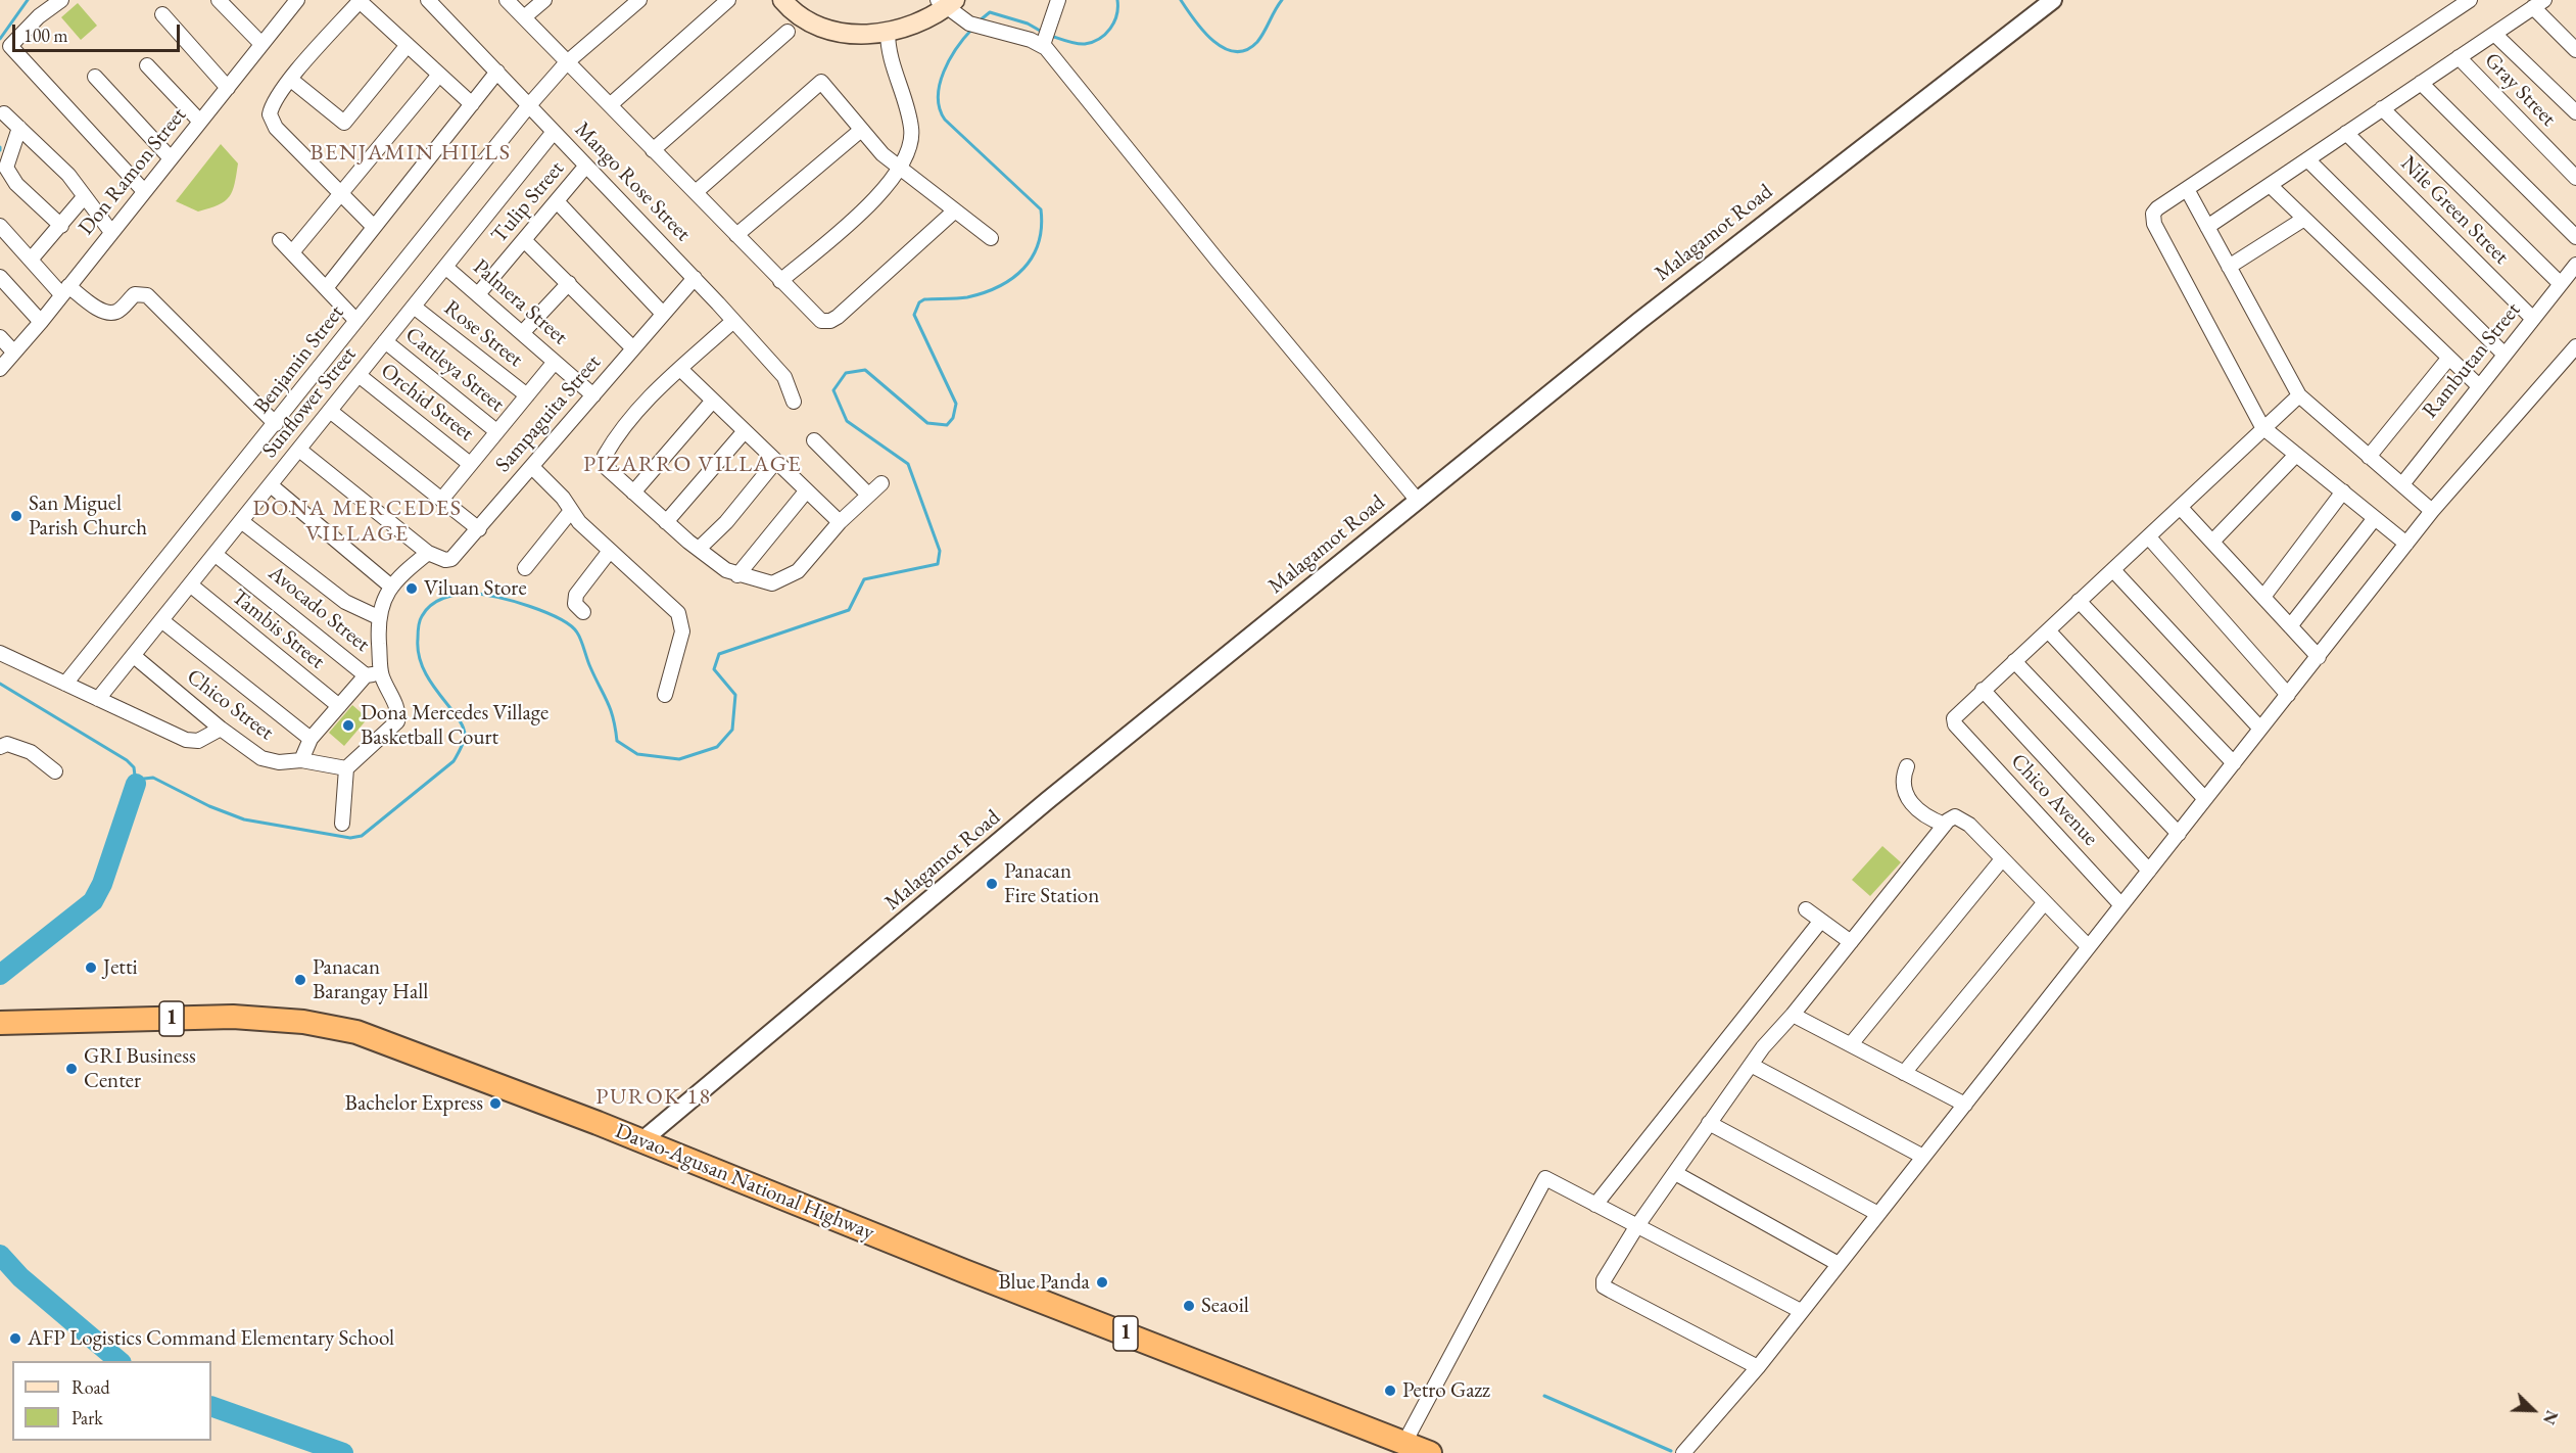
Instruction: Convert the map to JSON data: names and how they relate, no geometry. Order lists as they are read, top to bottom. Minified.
{"streets":{"highway":["1","Davao-Agusan National Highway"],"street":["Gray Street","Don Ramon Street","Mango Rose Street","Tulip Street","Nile Green Street","Malagamot Road","Palmera Street","Rose Street","Benjamin Street","Rambutan Street","Cattleya Street","Sunflower Street","Orchid Street","Sampaguita Street","Avocado Street","Tambis Street","Chico Street","Chico Avenue"]},"crossings":[["Mango Rose Street","Tulip Street"],["Mango Rose Street","Benjamin Street"],["Mango Rose Street","Sunflower Street"],["Mango Rose Street","Sampaguita Street"],["Tulip Street","Palmera Street"],["Nile Green Street","Rambutan Street"],["Malagamot Road","Davao-Agusan National Highway"],["Palmera Street","Sunflower Street"],["Palmera Street","Sampaguita Street"],["Rose Street","Sunflower Street"],["Cattleya Street","Sunflower Street"],["Sunflower Street","Orchid Street"],["Sunflower Street","Avocado Street"],["Sunflower Street","Tambis Street"],["Sunflower Street","Chico Street"]],"districts":["BENJAMIN HILLS","PIZARRO VILLAGE","DONA MERCEDES VILLAGE","PUROK 18"],"places":["San Miguel Parish Church","Viluan Store","Dona Mercedes Village Basketball Court","Panacan Fire Station","Jetti","Panacan Barangay Hall","GRI Business Center","Bachelor Express","Blue Panda","Seaoil","AFP Logistics Command Elementary School","Petro Gazz"],"legend":["Road","Park"],"scale_bar":"100 m","north":"bottom right"}
